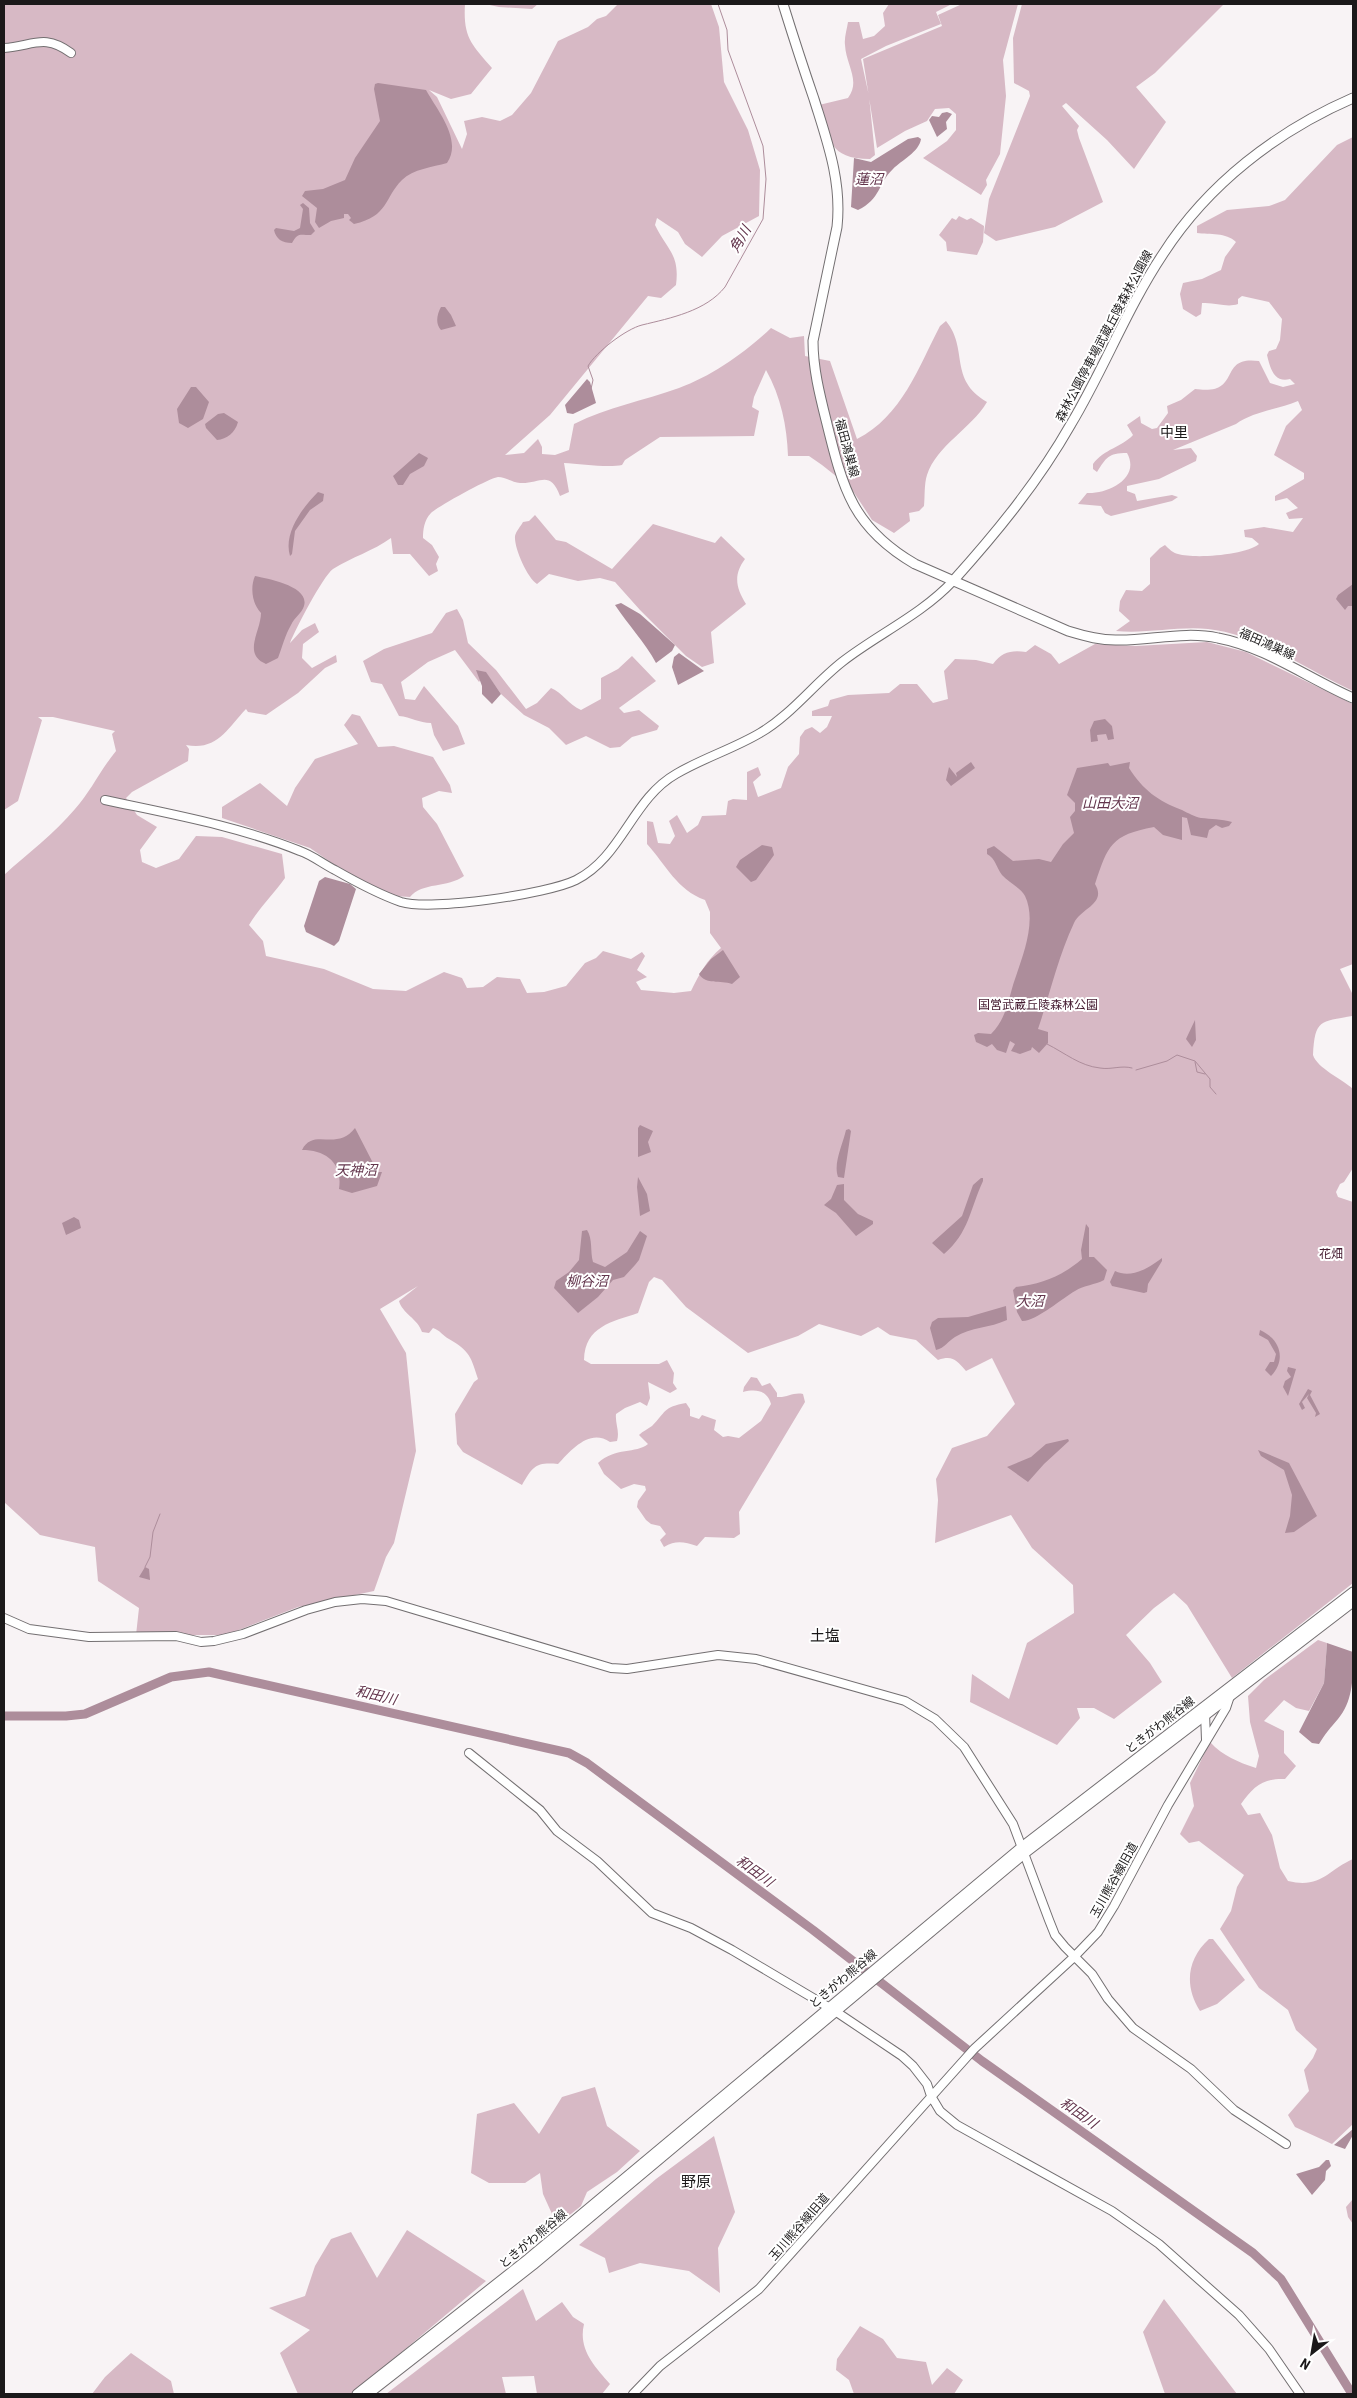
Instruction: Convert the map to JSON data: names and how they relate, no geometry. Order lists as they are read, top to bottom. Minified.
{"streets":{"main road":["森林公園停車場武蔵丘陵森林公園線","福田鴻巣線","ときがわ熊谷線"],"street":["玉川熊谷線旧道"]},"crossings":[["森林公園停車場武蔵丘陵森林公園線","福田鴻巣線"],["ときがわ熊谷線","玉川熊谷線旧道"]],"districts":["中里","土塩","野原"],"water":["蓮沼","角川","山田大沼","天神沼","柳谷沼","大沼","和田川"],"parks":["国営武蔵丘陵森林公園","花畑"],"north":"bottom left"}
